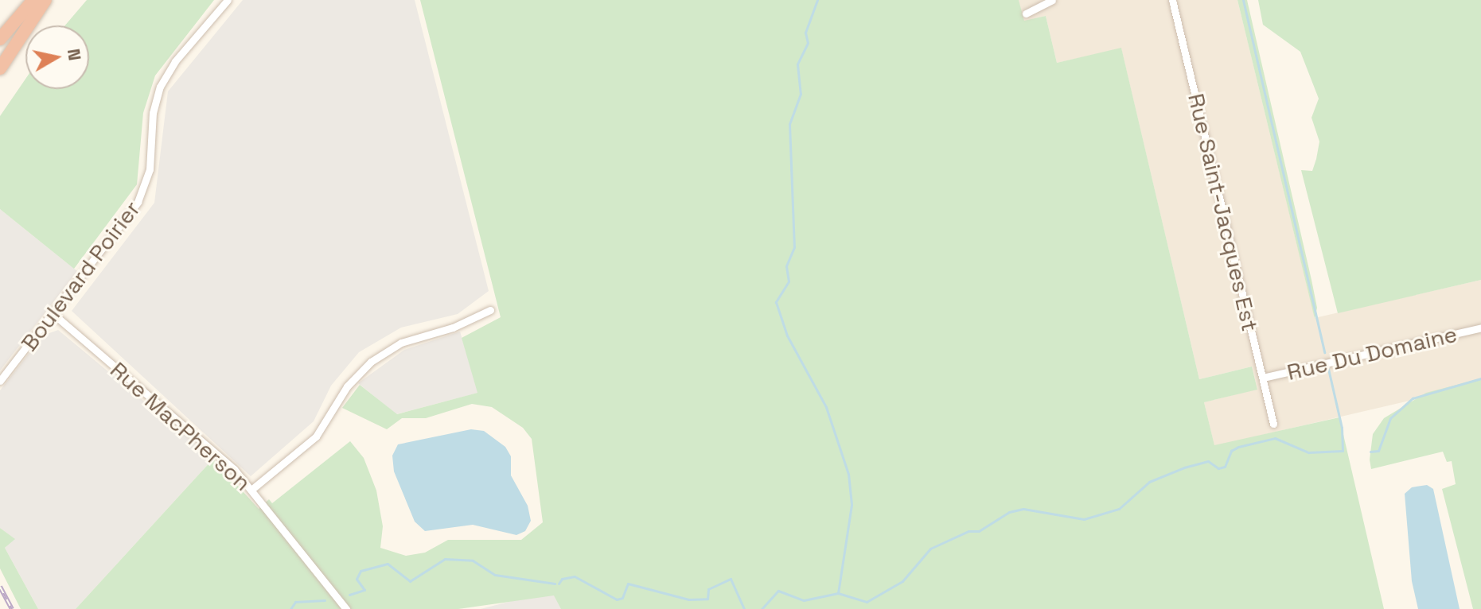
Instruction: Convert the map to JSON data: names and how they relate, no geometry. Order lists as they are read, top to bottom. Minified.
{"streets":{"street":["Rue Saint-Jacques Est","Boulevard Poirier","Rue Du Domaine","Rue MacPherson"]},"crossings":[["Rue Saint-Jacques Est","Rue Du Domaine"],["Boulevard Poirier","Rue MacPherson"]],"north":"right"}
